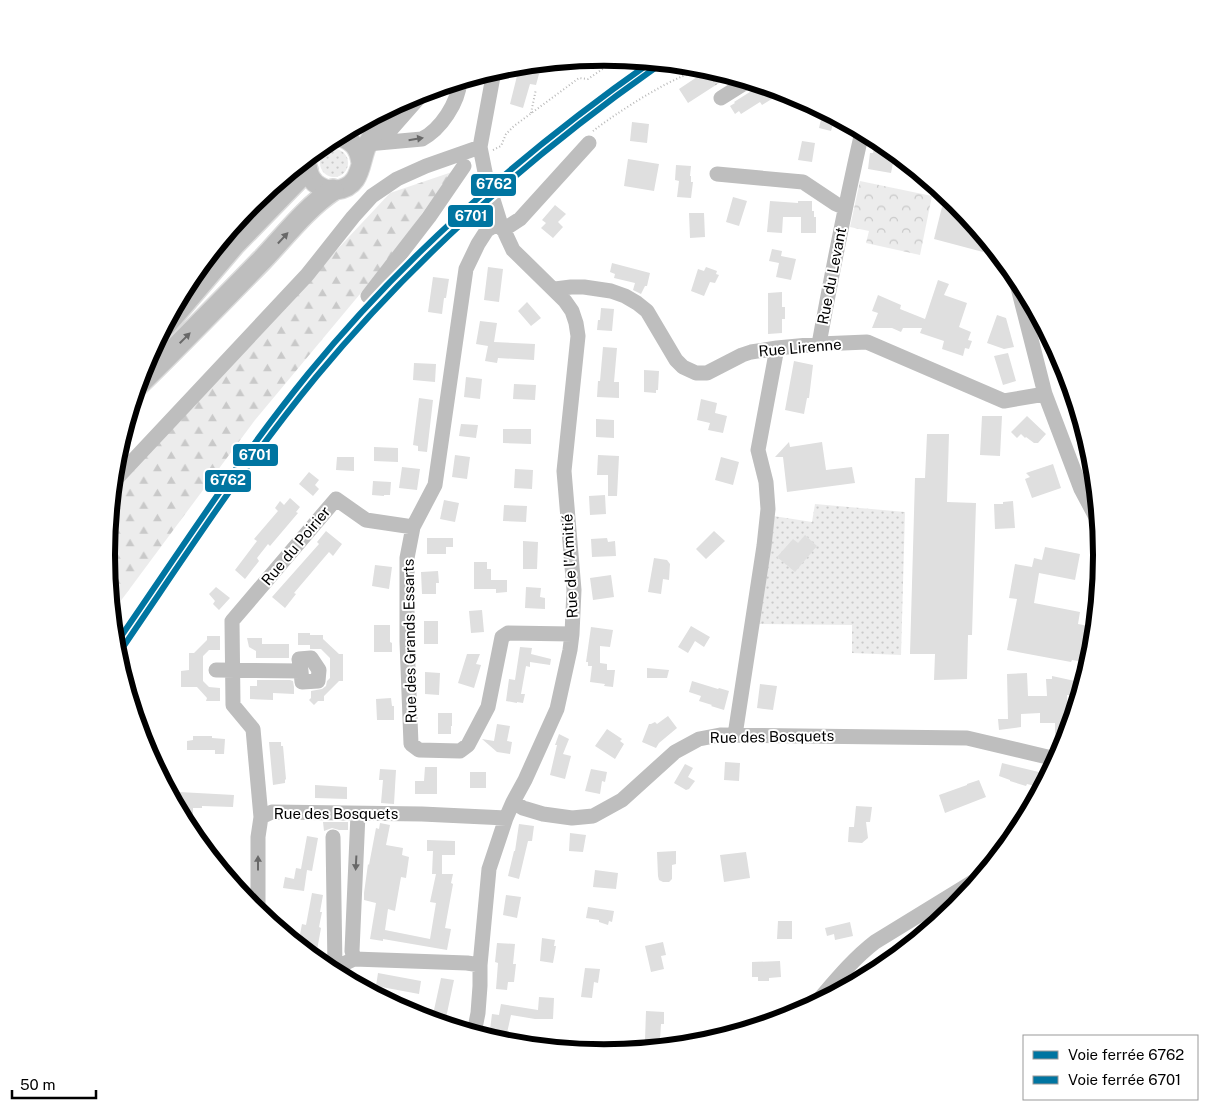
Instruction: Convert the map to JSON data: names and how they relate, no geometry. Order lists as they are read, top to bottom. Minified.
{"streets":{"street":["Rue du Levant","Rue Lirenne","Rue du Poirier","Rue de l'Amitié","Rue des Grands Essarts","Rue des Bosquets"]},"crossings":[["Rue du Levant","Rue Lirenne"],["Rue Lirenne","Rue de l'Amitié"],["Rue du Poirier","Rue des Grands Essarts"],["Rue du Poirier","Rue des Bosquets"],["Rue de l'Amitié","Rue des Grands Essarts"],["Rue de l'Amitié","Rue des Bosquets"]],"lines":["rail line 6762","rail line 6701"],"legend":["Voie ferrée 6762","Voie ferrée 6701"],"scale_bar":"50 m"}
